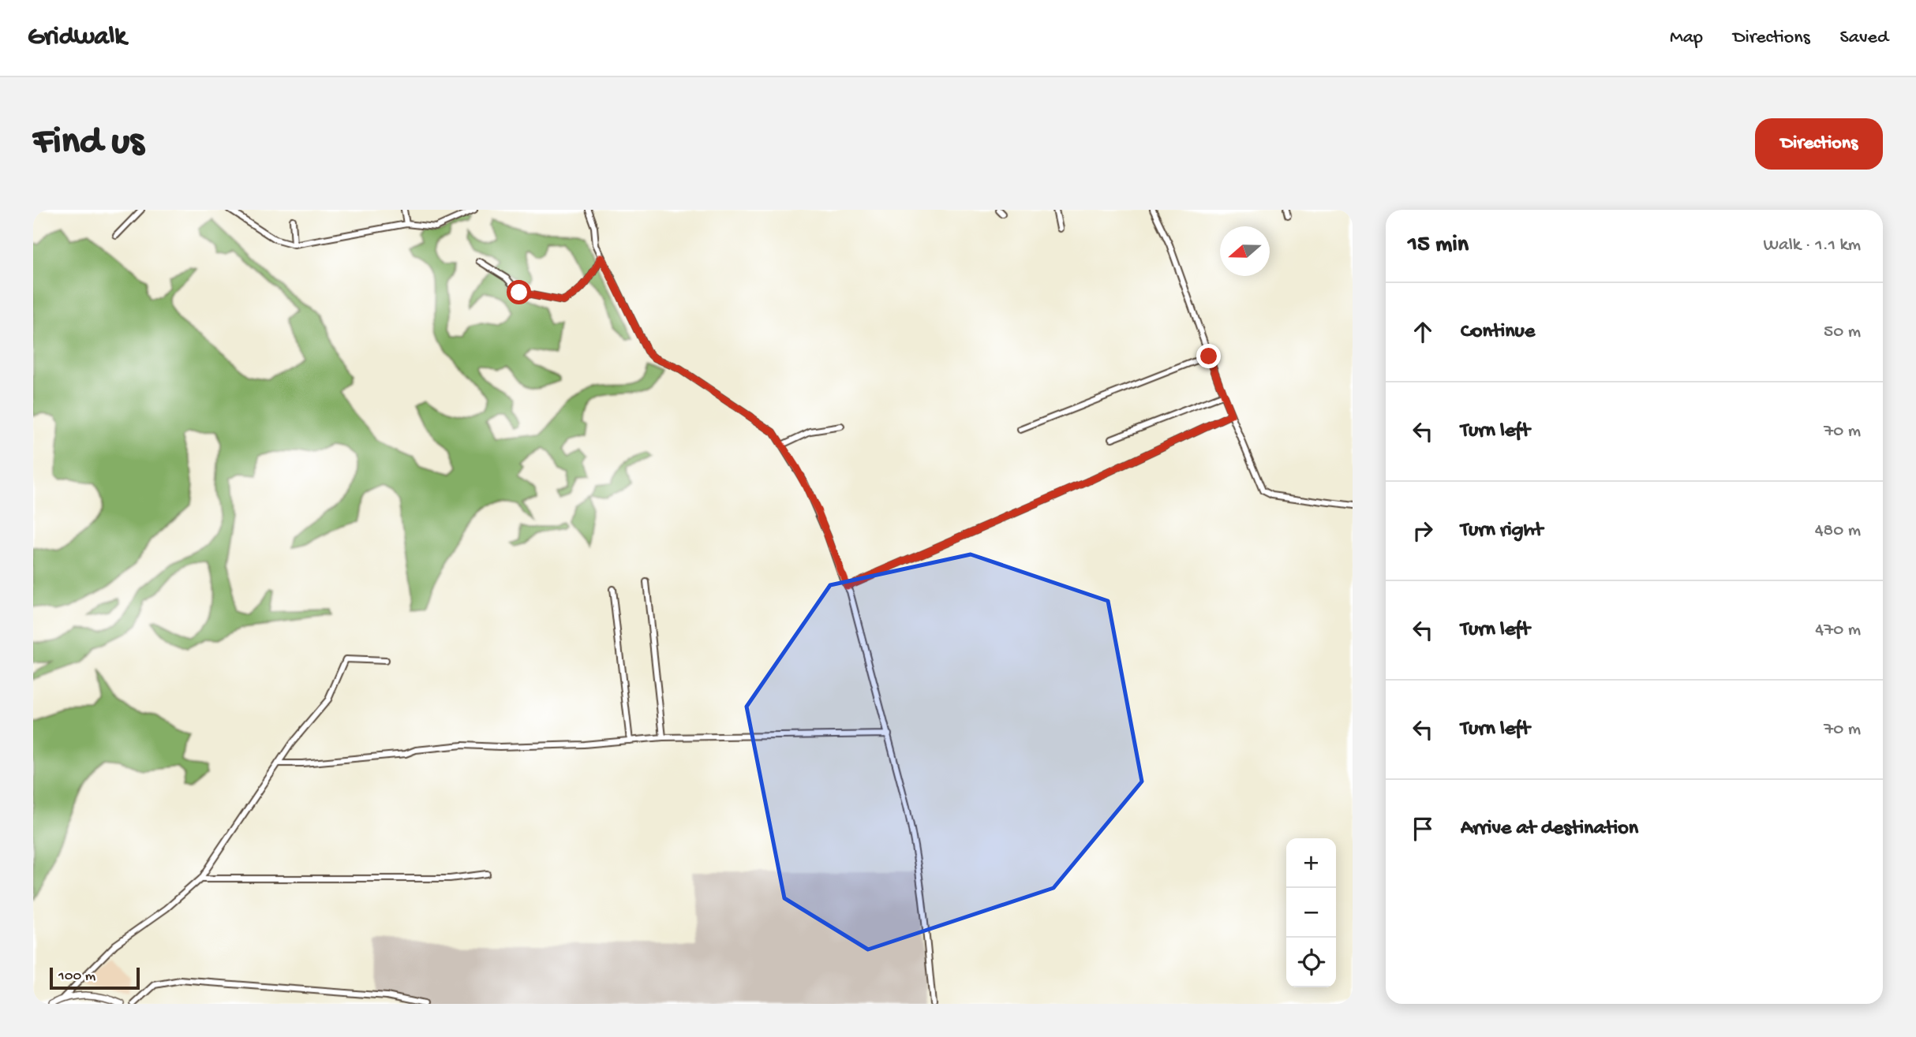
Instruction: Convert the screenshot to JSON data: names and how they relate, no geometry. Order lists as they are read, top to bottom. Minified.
{"scale_bar":"100 m","north":"left","page":{"header":"Gridwalk","nav":["Map","Directions","Saved"],"buttons":"Directions","title":"Find us","heading":["15 min","Walk · 1.1 km"],"list":[["Continue","50 m"],["Turn left","70 m"],["Turn right","480 m"],["Turn left","470 m"],["Turn left","70 m"],"Arrive at destination"],"map_buttons":["+","−"],"scale":"100 m"}}
